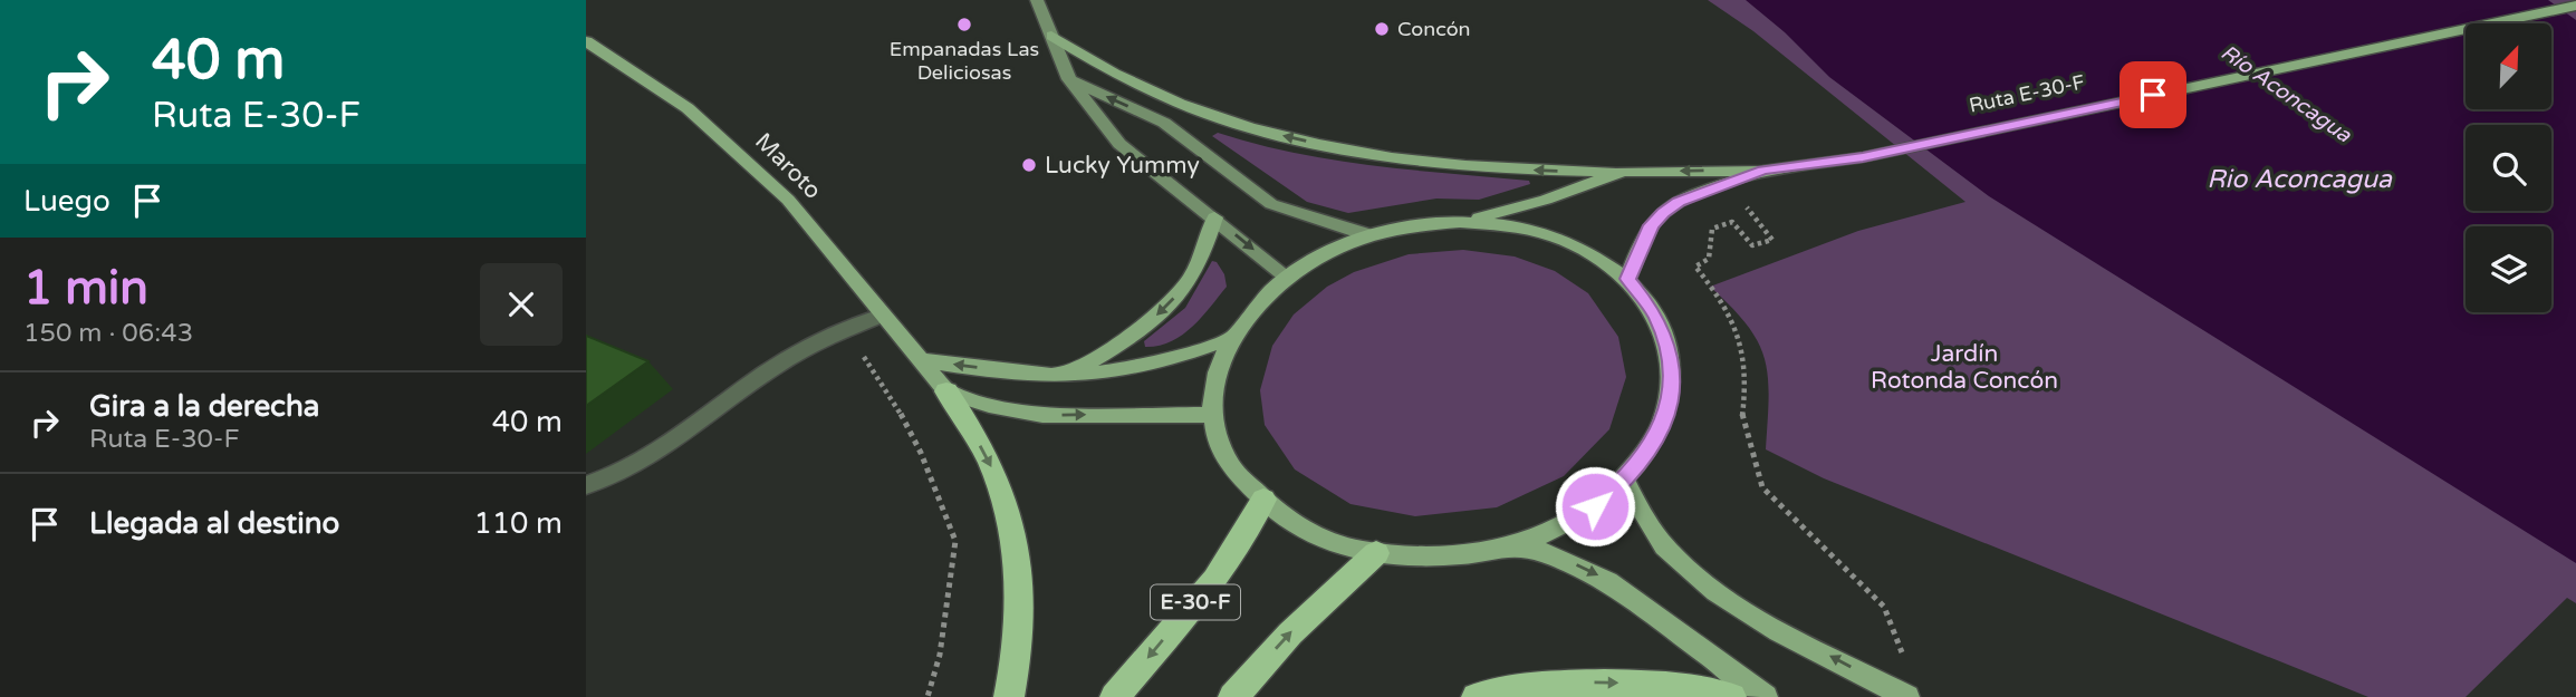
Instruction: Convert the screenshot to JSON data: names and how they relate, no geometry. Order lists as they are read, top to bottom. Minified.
{"streets":{"highway":["E-30-F"],"main road":["Ruta E-30-F","Maroto"]},"water":["Río Aconcagua","Rio Aconcagua"],"parks":["Jardín Rotonda Concón"],"places":["Empanadas Las Deliciosas","Concón","Lucky Yummy"],"north":"top right","page":{"turn":["40 m","Ruta E-30-F"],"then":"Luego","heading":["1 min","150 m · 06:43"],"list":[{"name":"Gira a la derecha","note":"Ruta E-30-F","value":"40 m"},{"name":"Llegada al destino","value":"110 m"}]}}
